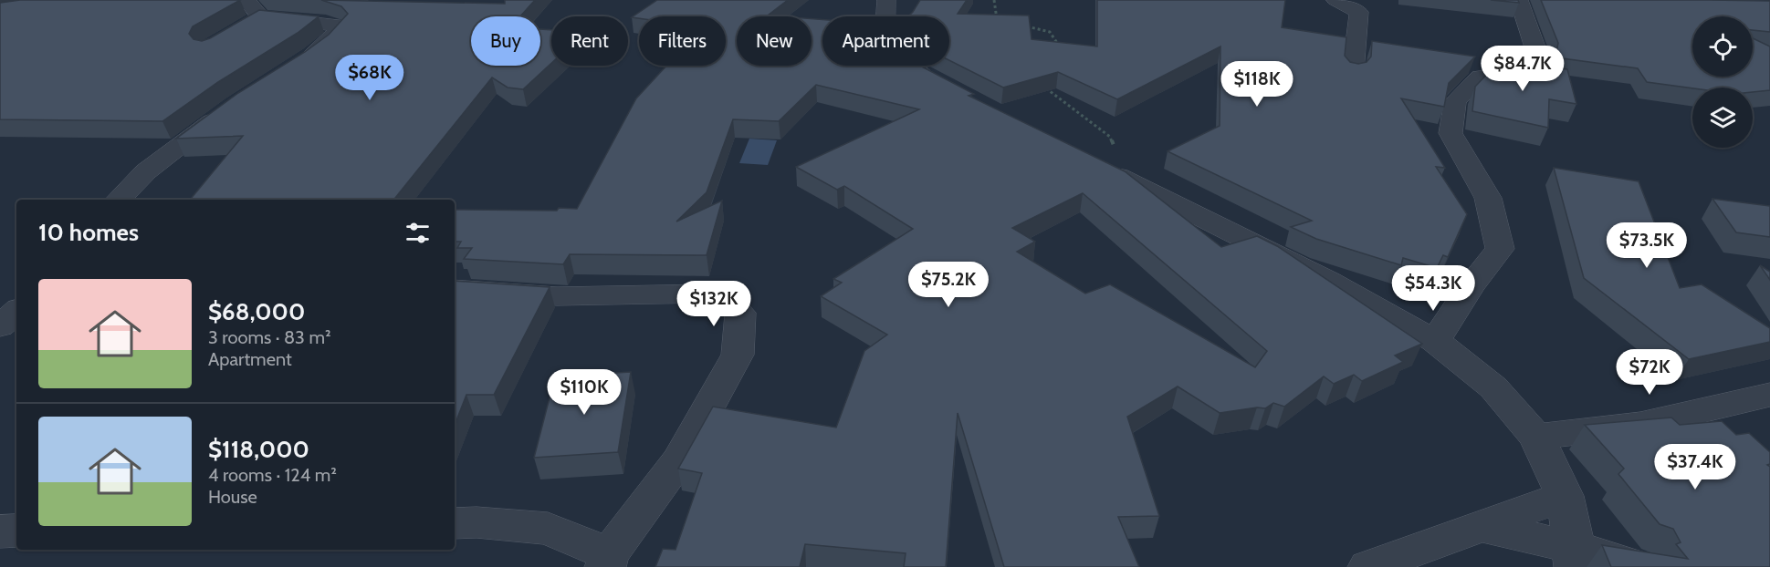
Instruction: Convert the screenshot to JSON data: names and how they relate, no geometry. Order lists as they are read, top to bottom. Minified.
{"page":{"chip":["Buy","Rent","Filters","New","Apartment"],"price":["$84.7K","$68K","$118K","$73.5K","$75.2K","$54.3K","$132K","$72K","$110K","$37.4K"],"heading":"10 homes","list":[{"name":"$68,000","note":"3 rooms · 83 m² · Apartment"},{"name":"$118,000","note":"4 rooms · 124 m² · House"}]}}
